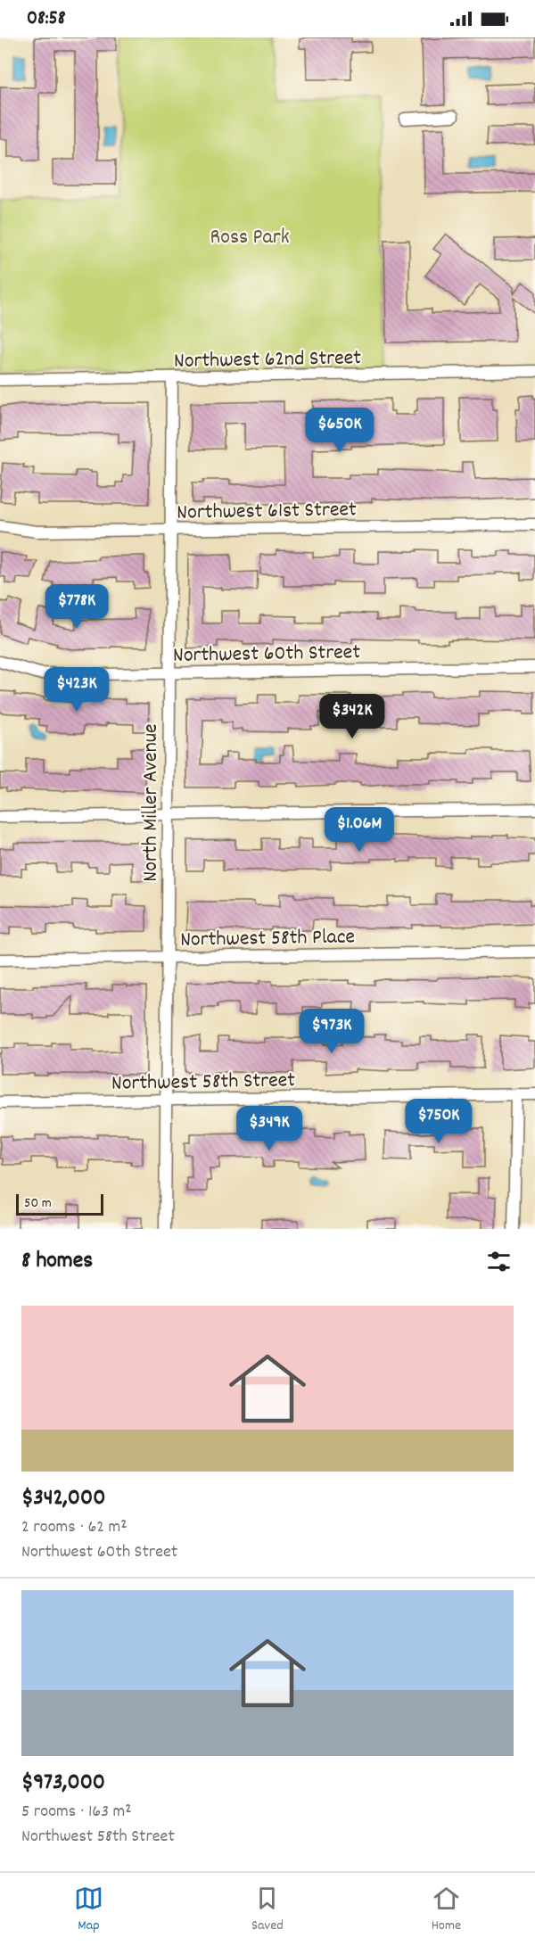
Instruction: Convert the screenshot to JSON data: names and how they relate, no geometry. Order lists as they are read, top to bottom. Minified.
{"streets":{"street":["Northwest 62nd Street","Northwest 61st Street","Northwest 60th Street","North Miller Avenue","Northwest 58th Place","Northwest 58th Street"]},"crossings":[["Northwest 62nd Street","North Miller Avenue"],["Northwest 61st Street","North Miller Avenue"],["Northwest 60th Street","North Miller Avenue"],["North Miller Avenue","Northwest 58th Place"],["North Miller Avenue","Northwest 58th Street"]],"parks":["Ross Park"],"scale_bar":"50 m","page":{"status":"08:58","price":["$650K","$778K","$423K","$342K","$1.06M","$973K","$750K","$349K"],"scale":"50 m","heading":"8 homes","list":[{"name":"$342,000","note":"2 rooms · 62 m² · Northwest 60th Street"},{"name":"$973,000","note":"5 rooms · 163 m² · Northwest 58th Street"}],"tabs":["Map","Saved","Home"]}}
